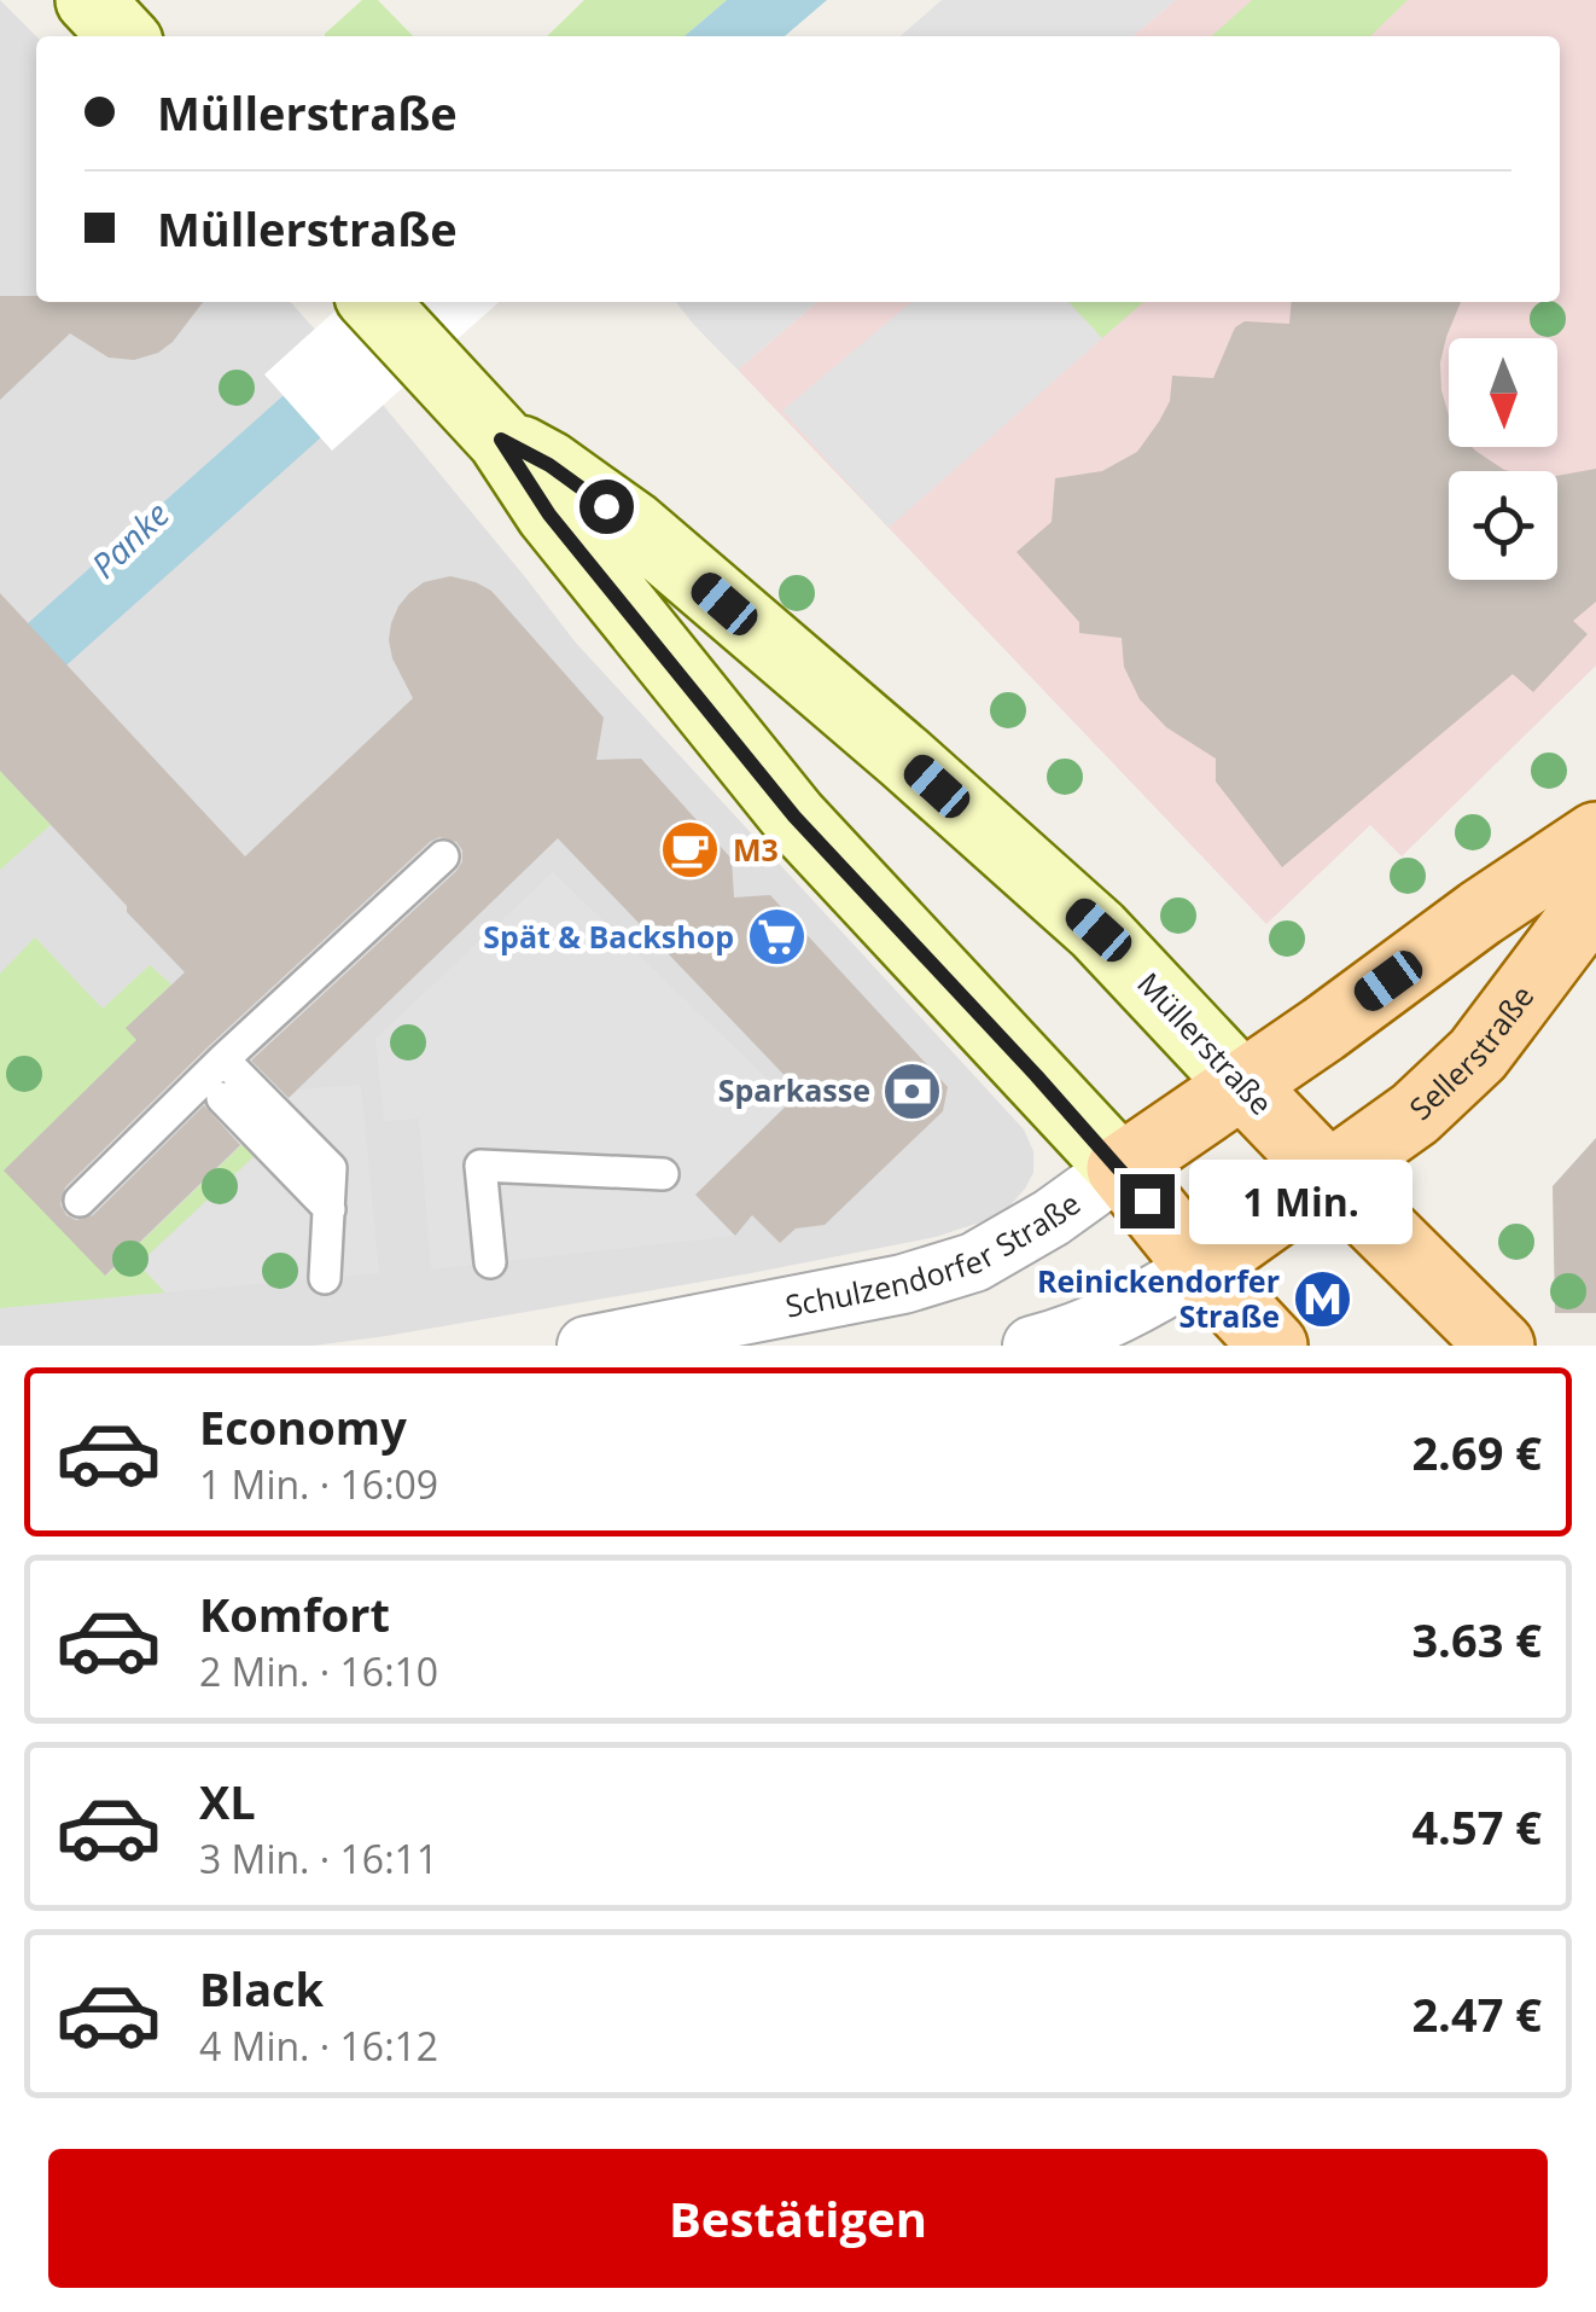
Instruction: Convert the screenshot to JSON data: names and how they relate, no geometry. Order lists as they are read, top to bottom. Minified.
{"streets":{"main road":["Müllerstraße","Sellerstraße"],"street":["Schulzendorfer Straße"]},"crossings":[["Müllerstraße","Sellerstraße"],["Müllerstraße","Schulzendorfer Straße"]],"water":["Panke"],"places":{"cafe":["M3"],"supermarket":["Spät & Backshop"],"bank":["Sparkasse"],"metro station":["Reinickendorfer Straße"]},"north":"bottom","page":{"banner":["Müllerstraße","Müllerstraße"],"bubble":"1 Min.","list":[{"name":"Economy","note":"1 Min. · 16:09","value":"2.69 €"},{"name":"Komfort","note":"2 Min. · 16:10","value":"3.63 €"},{"name":"XL","note":"3 Min. · 16:11","value":"4.57 €"},{"name":"Black","note":"4 Min. · 16:12","value":"2.47 €"}],"buttons":"Bestätigen"}}
